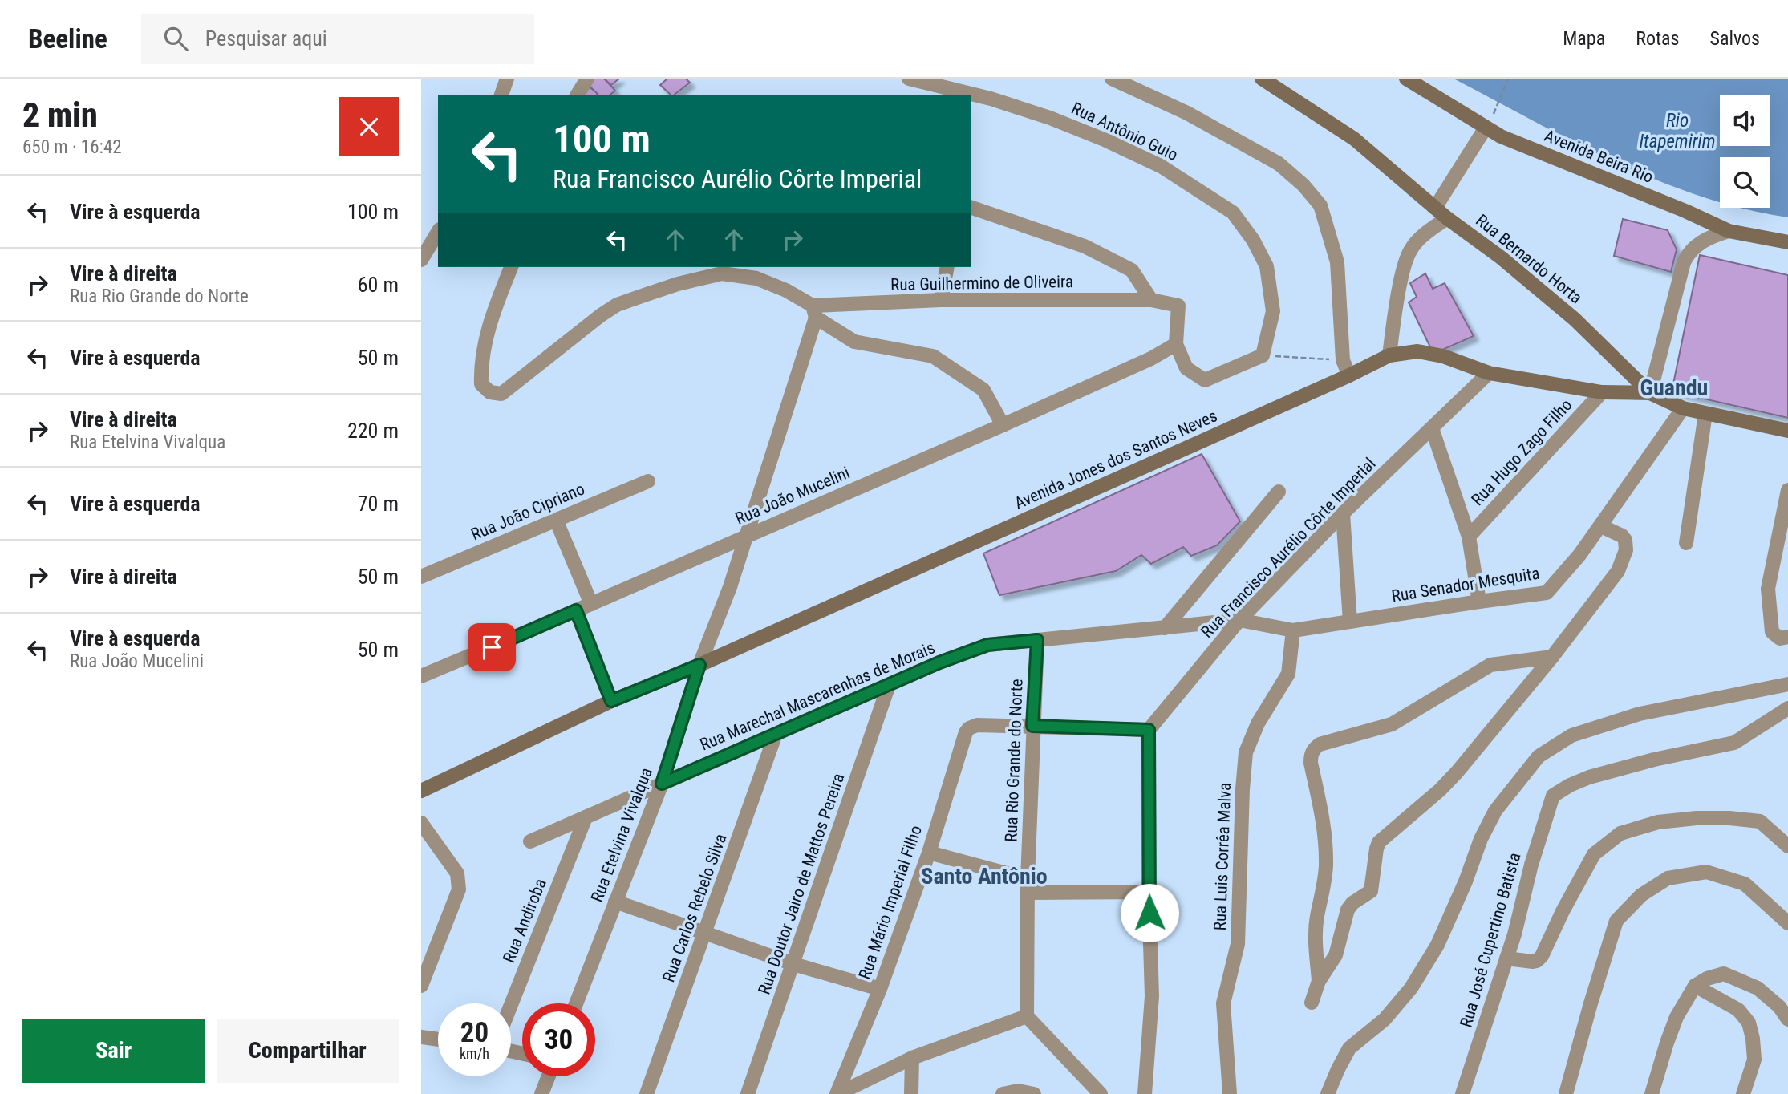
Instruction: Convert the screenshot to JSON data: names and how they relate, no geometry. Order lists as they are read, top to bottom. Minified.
{"streets":{"main road":["Avenida Beira Rio","Rua Bernardo Horta","Avenida Jones dos Santos Neves"],"street":["Rua Antônio Guio","Rua Guilhermino de Oliveira","Rua Hugo Zago Filho","Rua João Mucelini","Rua João Cipriano","Rua Francisco Aurélio Côrte Imperial","Rua Senador Mesquita","Rua Marechal Mascarenhas de Morais","Rua Rio Grande do Norte","Rua Etelvina Vivalqua","Rua Luis Corrêa Malva","Rua Doutor Jairo de Mattos Pereira","Rua Mário Imperial Filho","Rua Carlos Rebelo Silva","Rua Andiroba","Rua José Cupertino Batista"]},"crossings":[["Rua Bernardo Horta","Avenida Jones dos Santos Neves"],["Rua Bernardo Horta","Rua Senador Mesquita"],["Rua Guilhermino de Oliveira","Rua João Mucelini"],["Rua Guilhermino de Oliveira","Rua Etelvina Vivalqua"],["Rua Hugo Zago Filho","Avenida Jones dos Santos Neves"],["Avenida Jones dos Santos Neves","Rua Francisco Aurélio Côrte Imperial"],["Avenida Jones dos Santos Neves","Rua Etelvina Vivalqua"],["Rua João Mucelini","Rua Etelvina Vivalqua"],["Rua Francisco Aurélio Côrte Imperial","Rua Senador Mesquita"],["Rua Senador Mesquita","Rua Marechal Mascarenhas de Morais"],["Rua Senador Mesquita","Rua Luis Corrêa Malva"],["Rua Marechal Mascarenhas de Morais","Rua Rio Grande do Norte"],["Rua Marechal Mascarenhas de Morais","Rua Etelvina Vivalqua"],["Rua Marechal Mascarenhas de Morais","Rua Doutor Jairo de Mattos Pereira"],["Rua Marechal Mascarenhas de Morais","Rua Carlos Rebelo Silva"],["Rua Marechal Mascarenhas de Morais","Rua Andiroba"],["Rua Rio Grande do Norte","Rua Mário Imperial Filho"]],"districts":["Guandu","Santo Antônio"],"water":["Rio Itapemirim"],"page":{"header":"Beeline","search":"Pesquisar aqui","nav":["Mapa","Rotas","Salvos"],"heading":["2 min","650 m · 16:42"],"turn":["100 m","Rua Francisco Aurélio Côrte Imperial"],"list":[{"name":"Vire à esquerda","value":"100 m"},{"name":"Vire à direita","note":"Rua Rio Grande do Norte","value":"60 m"},{"name":"Vire à esquerda","value":"50 m"},{"name":"Vire à direita","note":"Rua Etelvina Vivalqua","value":"220 m"},{"name":"Vire à esquerda","value":"70 m"},{"name":"Vire à direita","value":"50 m"},{"name":"Vire à esquerda","note":"Rua João Mucelini","value":"50 m"}],"speed":"20 km/h","limit":"30","buttons":["Sair","Compartilhar"]}}
